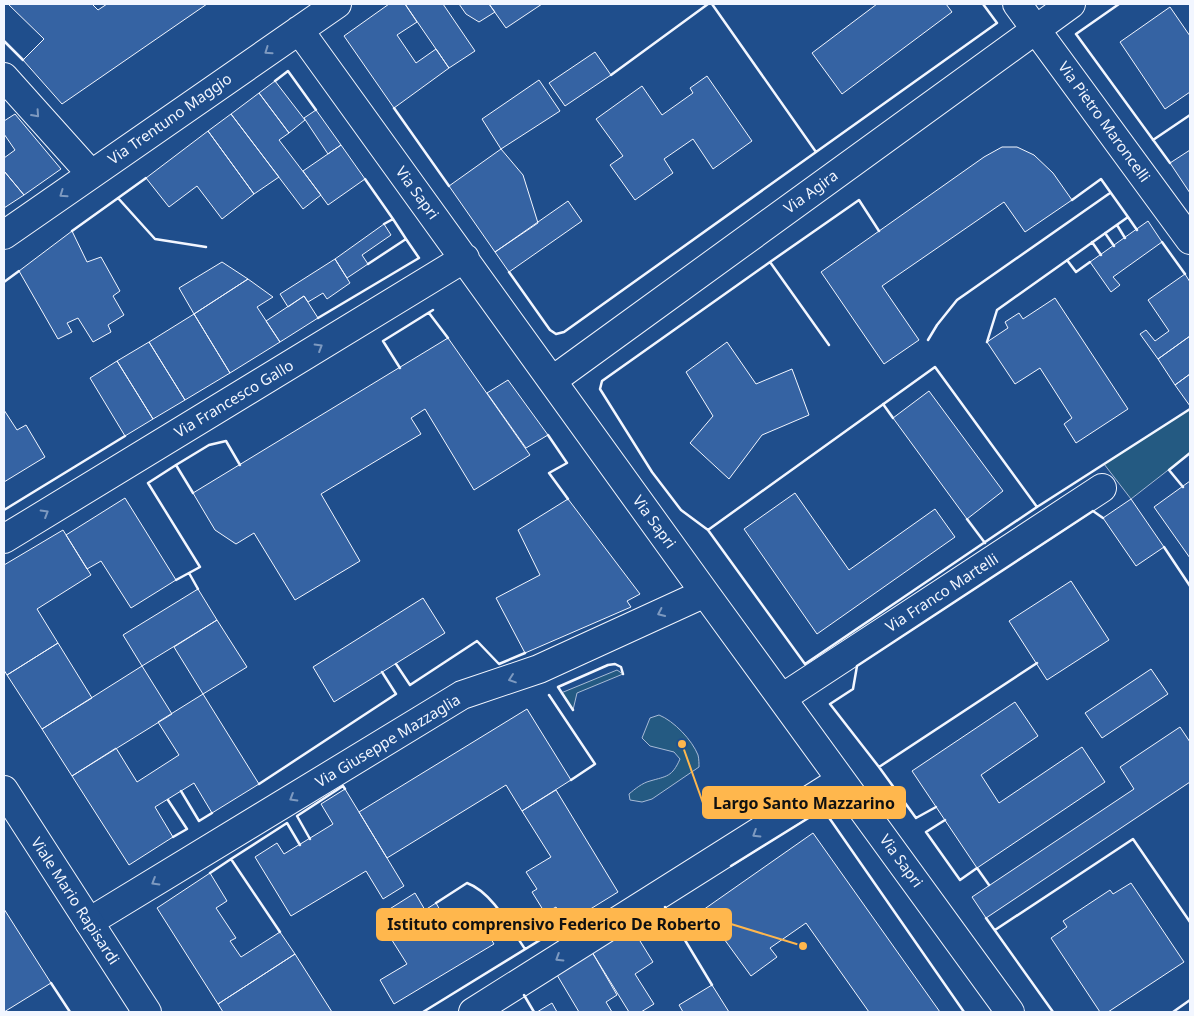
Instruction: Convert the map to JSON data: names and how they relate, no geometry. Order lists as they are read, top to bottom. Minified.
{"streets":{"street":["Via Trentuno Maggio","Via Pietro Maroncelli","Via Agira","Via Sapri","Via Francesco Gallo","Via Franco Martelli","Via Giuseppe Mazzaglia","Viale Mario Rapisardi"]},"crossings":[["Via Trentuno Maggio","Via Sapri"],["Via Pietro Maroncelli","Via Agira"],["Via Agira","Via Sapri"],["Via Sapri","Via Francesco Gallo"],["Via Sapri","Via Franco Martelli"],["Via Sapri","Via Giuseppe Mazzaglia"],["Via Giuseppe Mazzaglia","Viale Mario Rapisardi"]],"one_way":["Via Trentuno Maggio","Via Francesco Gallo","Via Giuseppe Mazzaglia"],"places":["Largo Santo Mazzarino","Istituto comprensivo Federico De Roberto"]}
